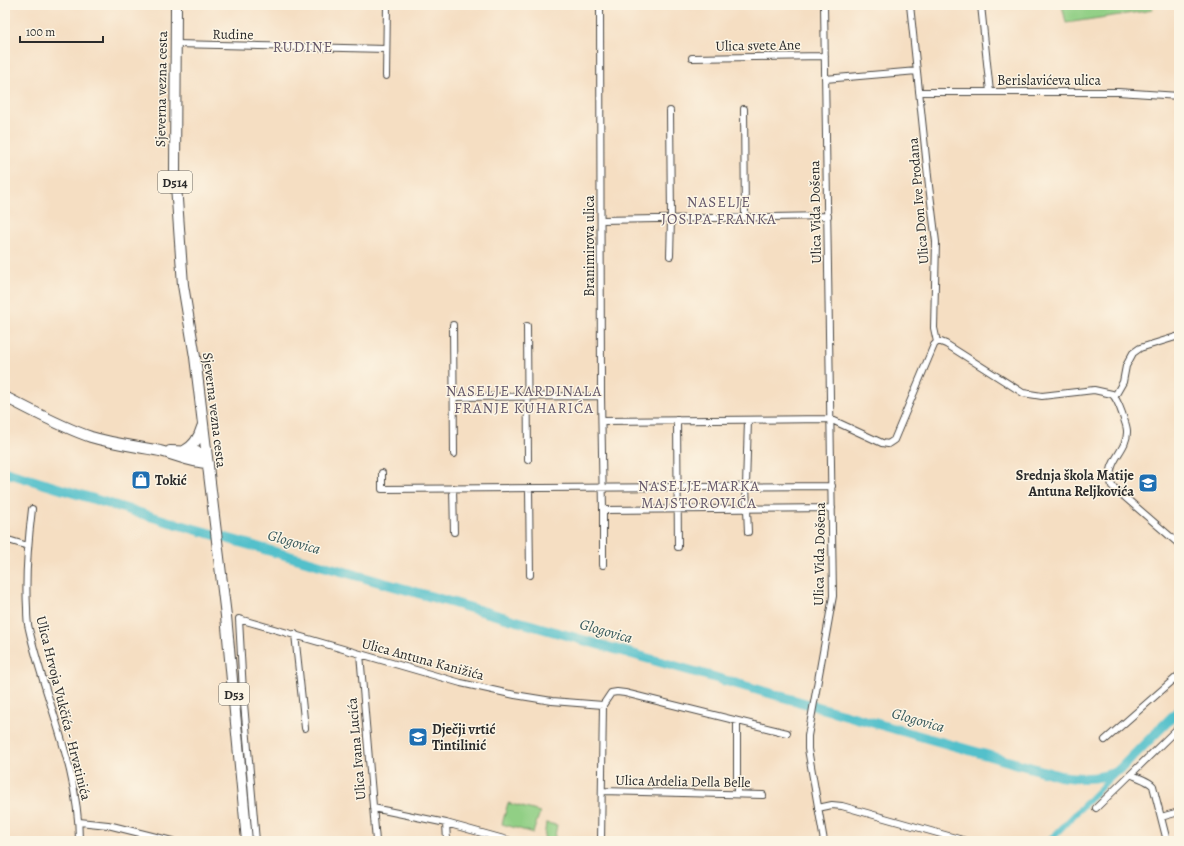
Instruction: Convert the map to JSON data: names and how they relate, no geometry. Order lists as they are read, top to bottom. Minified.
{"streets":{"main road":["Sjeverna vezna cesta","D514","D53"],"street":["Rudine","Ulica svete Ane","Berislavićeva ulica","Ulica Don Ive Prodana","Ulica Vida Došena","Branimirova ulica","Ulica Antuna Kanižića","Ulica Hrvoja Vukčića - Hrvatinića","Ulica Ivana Lucića","Ulica Ardelia Della Belle"]},"crossings":[["Rudine","Sjeverna vezna cesta"],["Ulica svete Ane","Ulica Vida Došena"],["Berislavićeva ulica","Ulica Don Ive Prodana"],["Sjeverna vezna cesta","Ulica Antuna Kanižića"],["Ulica Antuna Kanižića","Ulica Ivana Lucića"]],"districts":["RUDINE","NASELJE JOSIPA FRANKA","NASELJE KARDINALA FRANJE KUHARIĆA","NASELJE MARKA MAJSTOROVIĆA"],"water":["Glogovica"],"places":{"shop":["Tokić"],"school or university":["Srednja škola Matije Antuna Reljkovića","Dječji vrtić Tintilinić"]},"scale_bar":"100 m"}
